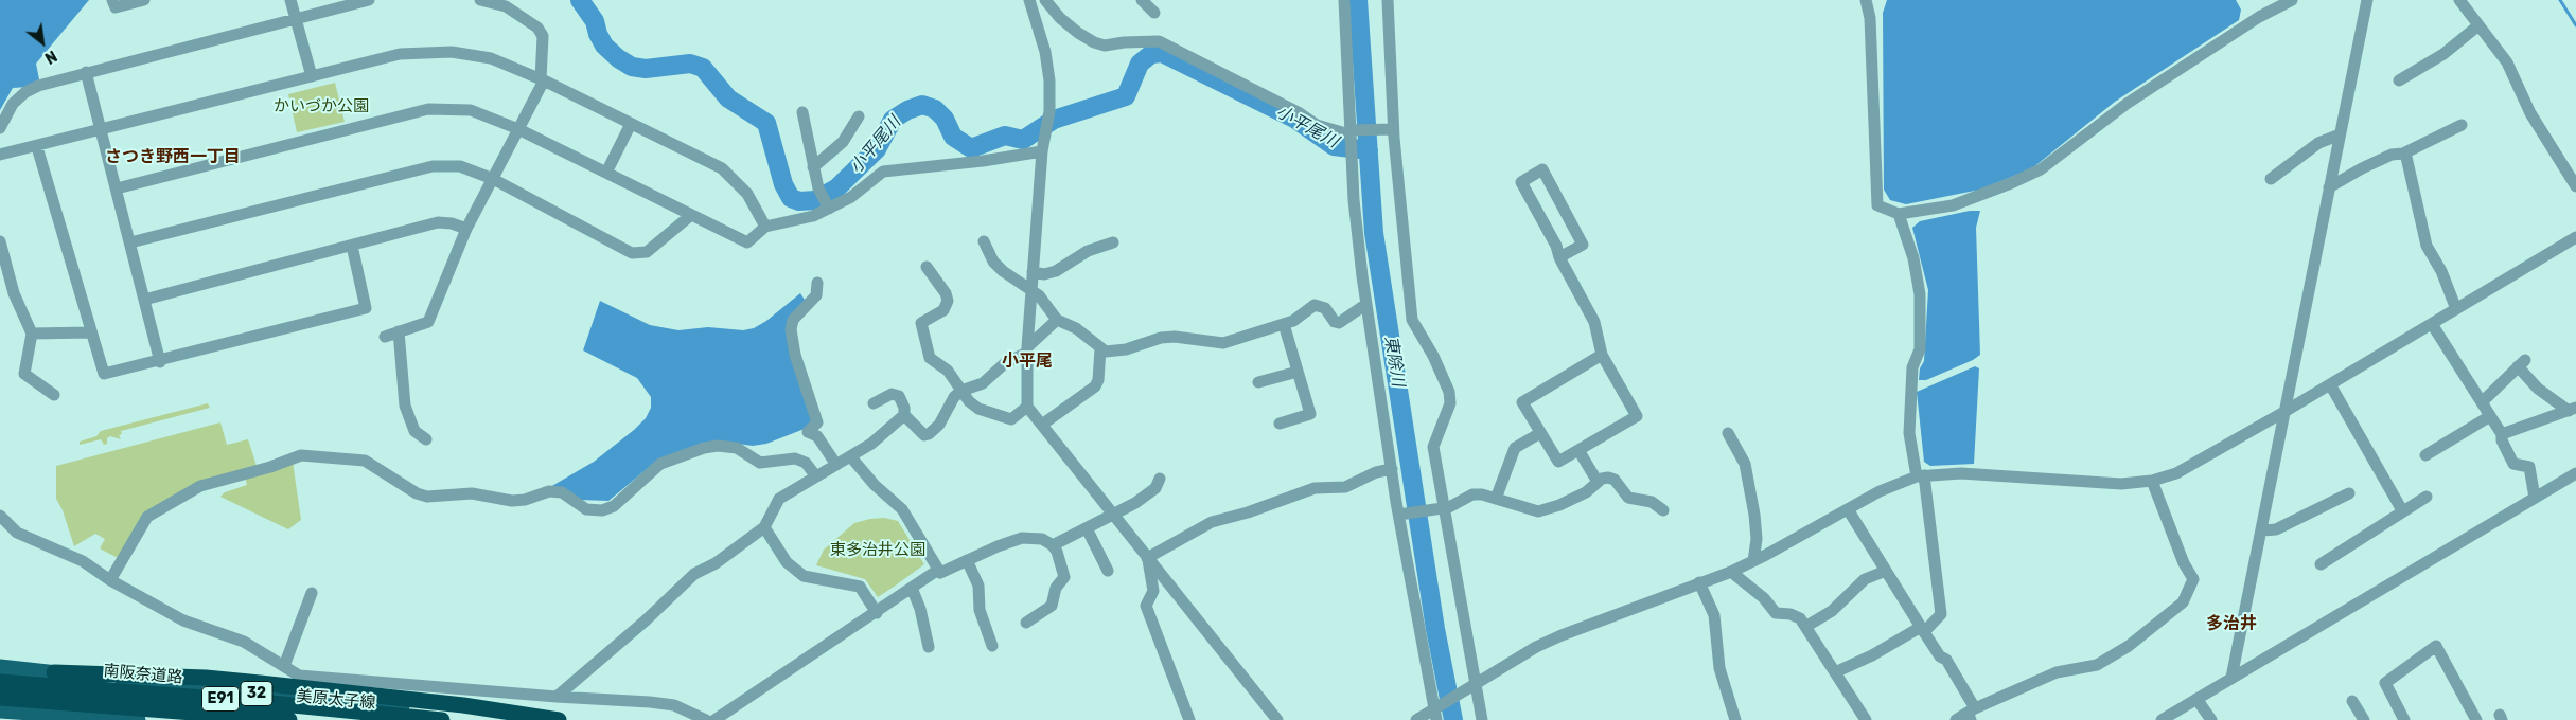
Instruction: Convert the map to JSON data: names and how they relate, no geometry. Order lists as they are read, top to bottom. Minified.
{"streets":{"highway":["南阪奈道路","E91"],"main road":["32","美原太子線"]},"districts":["さつき野西一丁目","小平尾","多治井"],"water":["小平尾川","東除川"],"parks":["かいづか公園","東多治井公園"],"north":"bottom right"}
